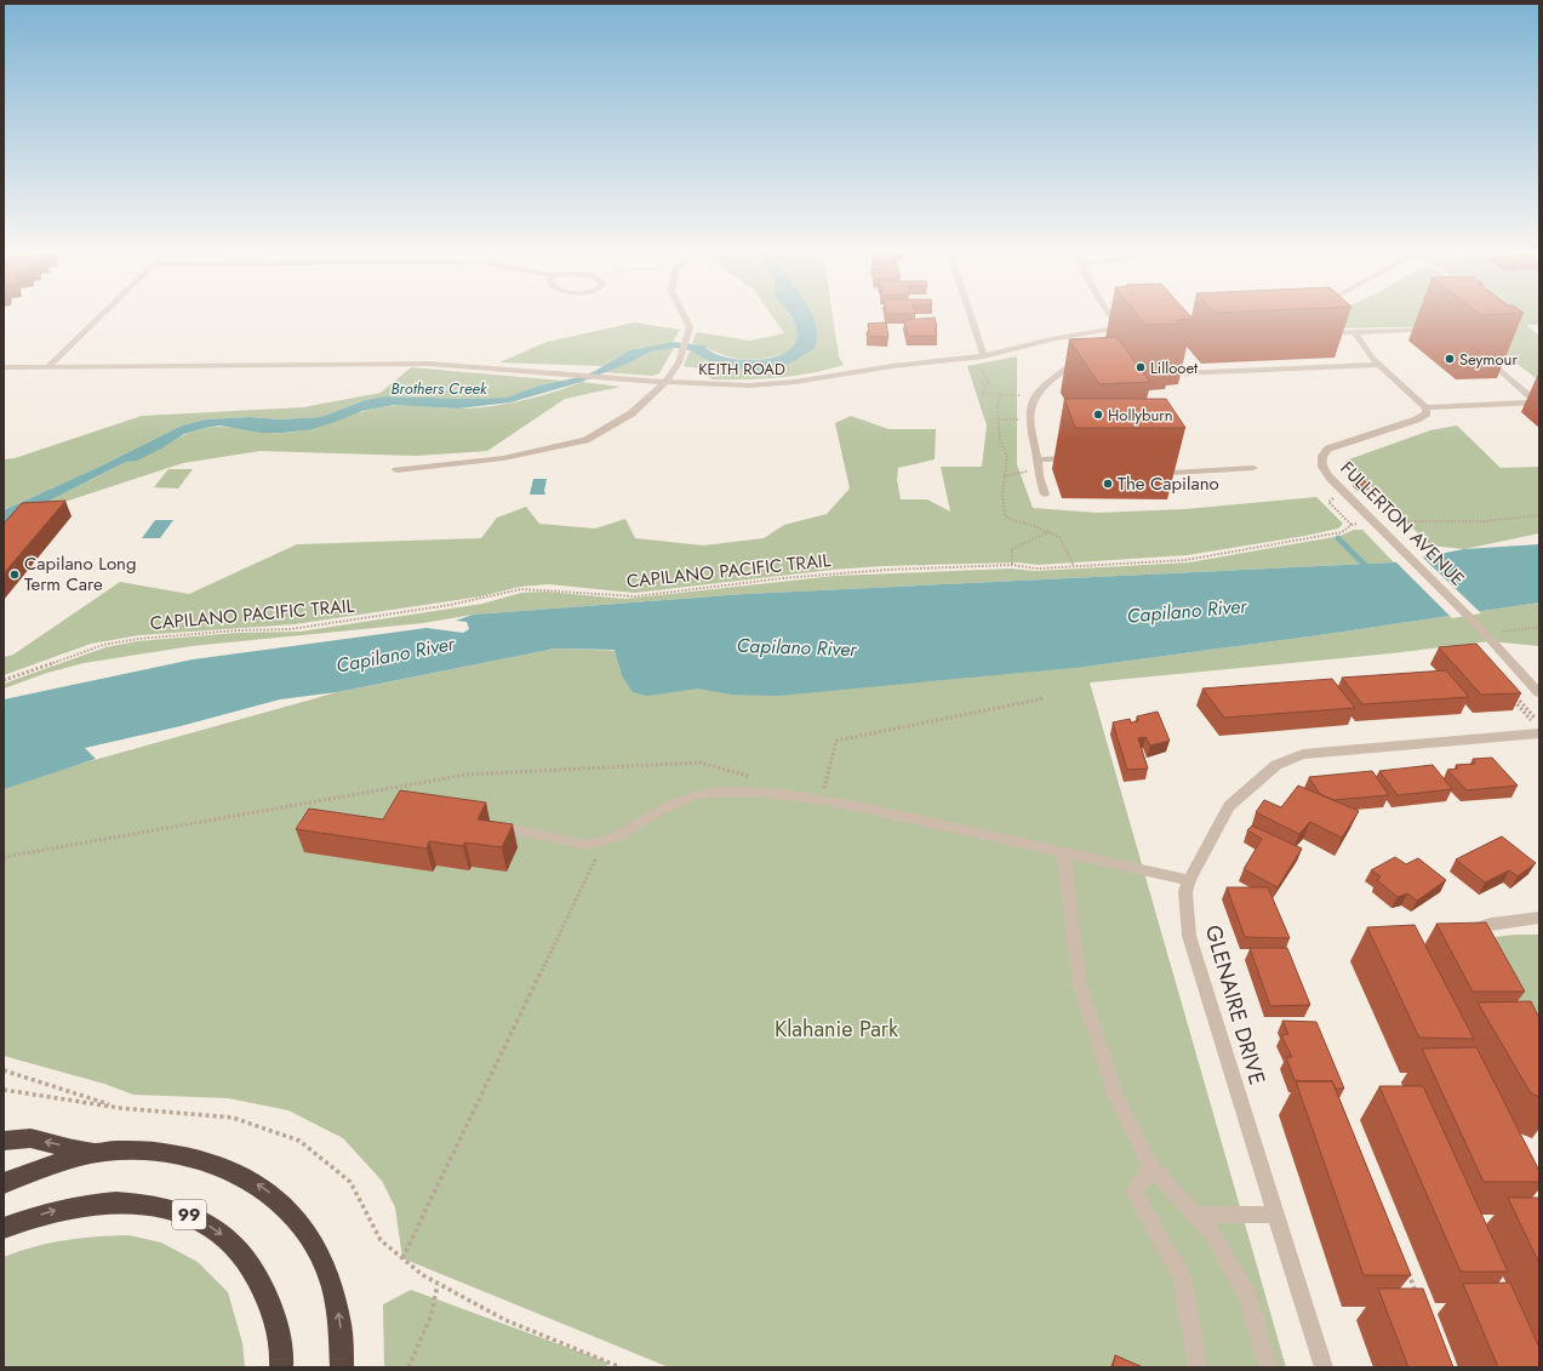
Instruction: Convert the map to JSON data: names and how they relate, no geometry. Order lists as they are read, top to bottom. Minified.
{"streets":{"highway":["99"],"street":["KEITH ROAD","FULLERTON AVENUE","GLENAIRE DRIVE"],"path":["CAPILANO PACIFIC TRAIL"]},"water":["Brothers Creek","Capilano River"],"parks":["Klahanie Park"],"places":["Seymour","Lillooet","Hollyburn","The Capilano","Capilano Long Term Care"]}
